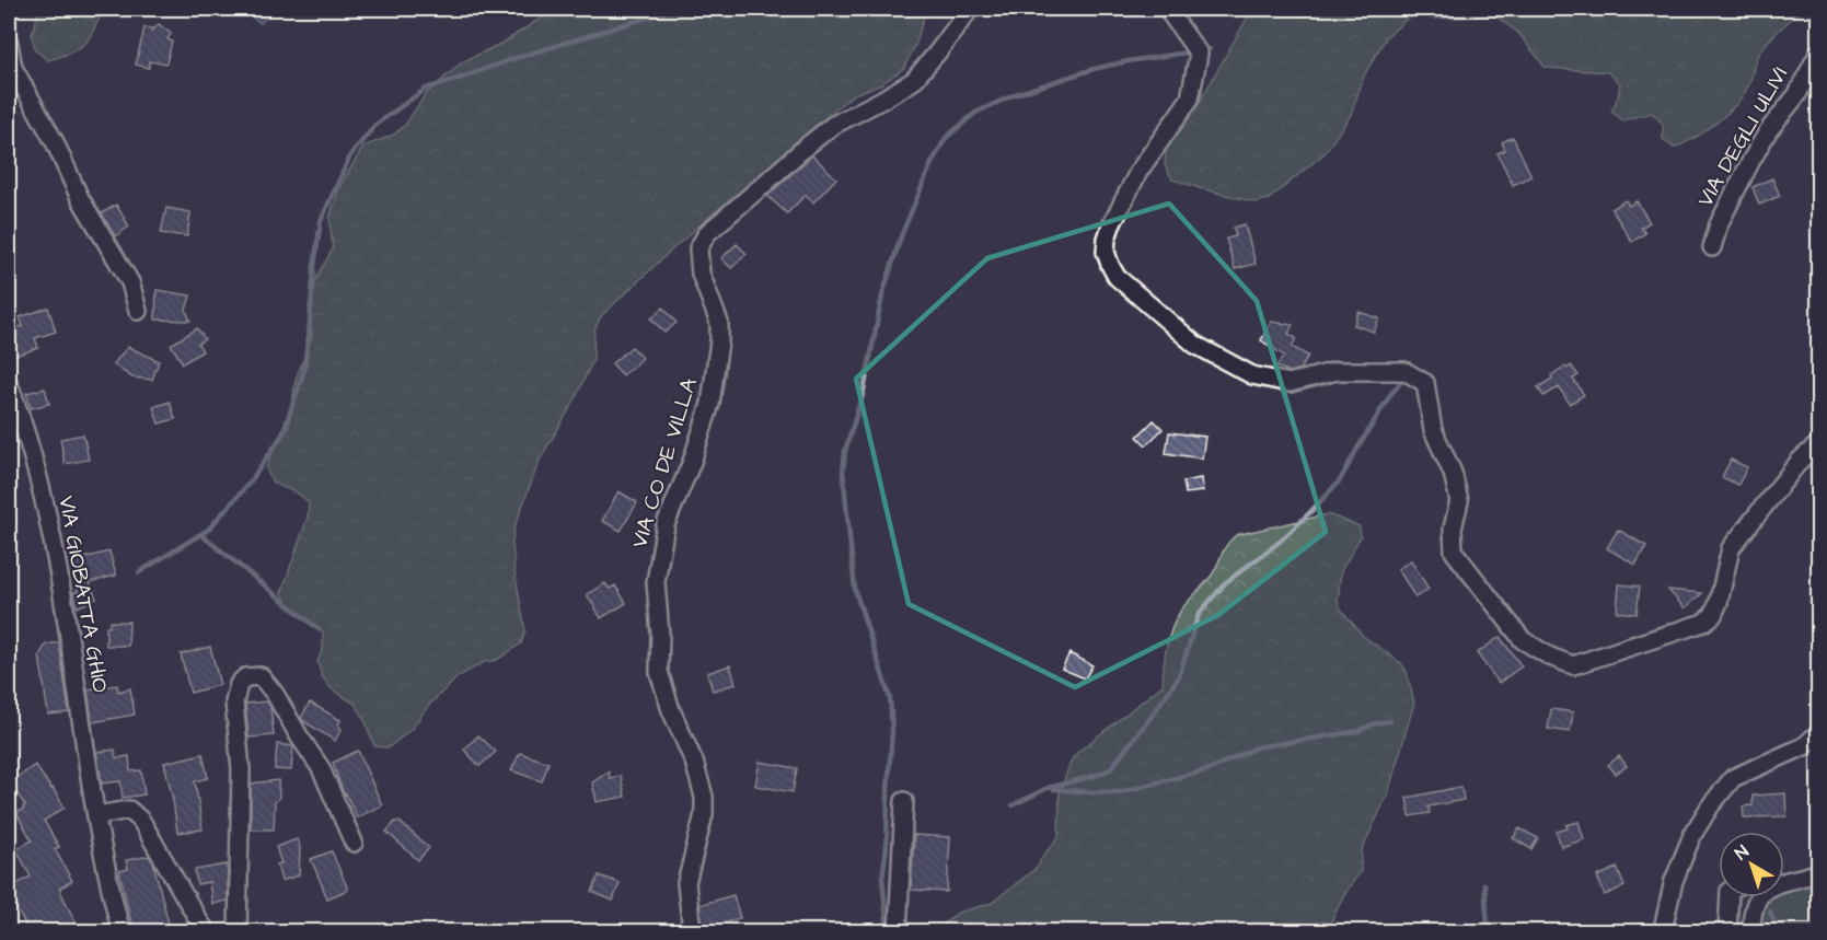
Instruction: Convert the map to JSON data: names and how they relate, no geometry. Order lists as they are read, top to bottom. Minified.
{"streets":{"street":["VIA DEGLI ULIVI","VIA CO DE VILLA","VIA GIOBATTA GHIO"]},"north":"top left"}
